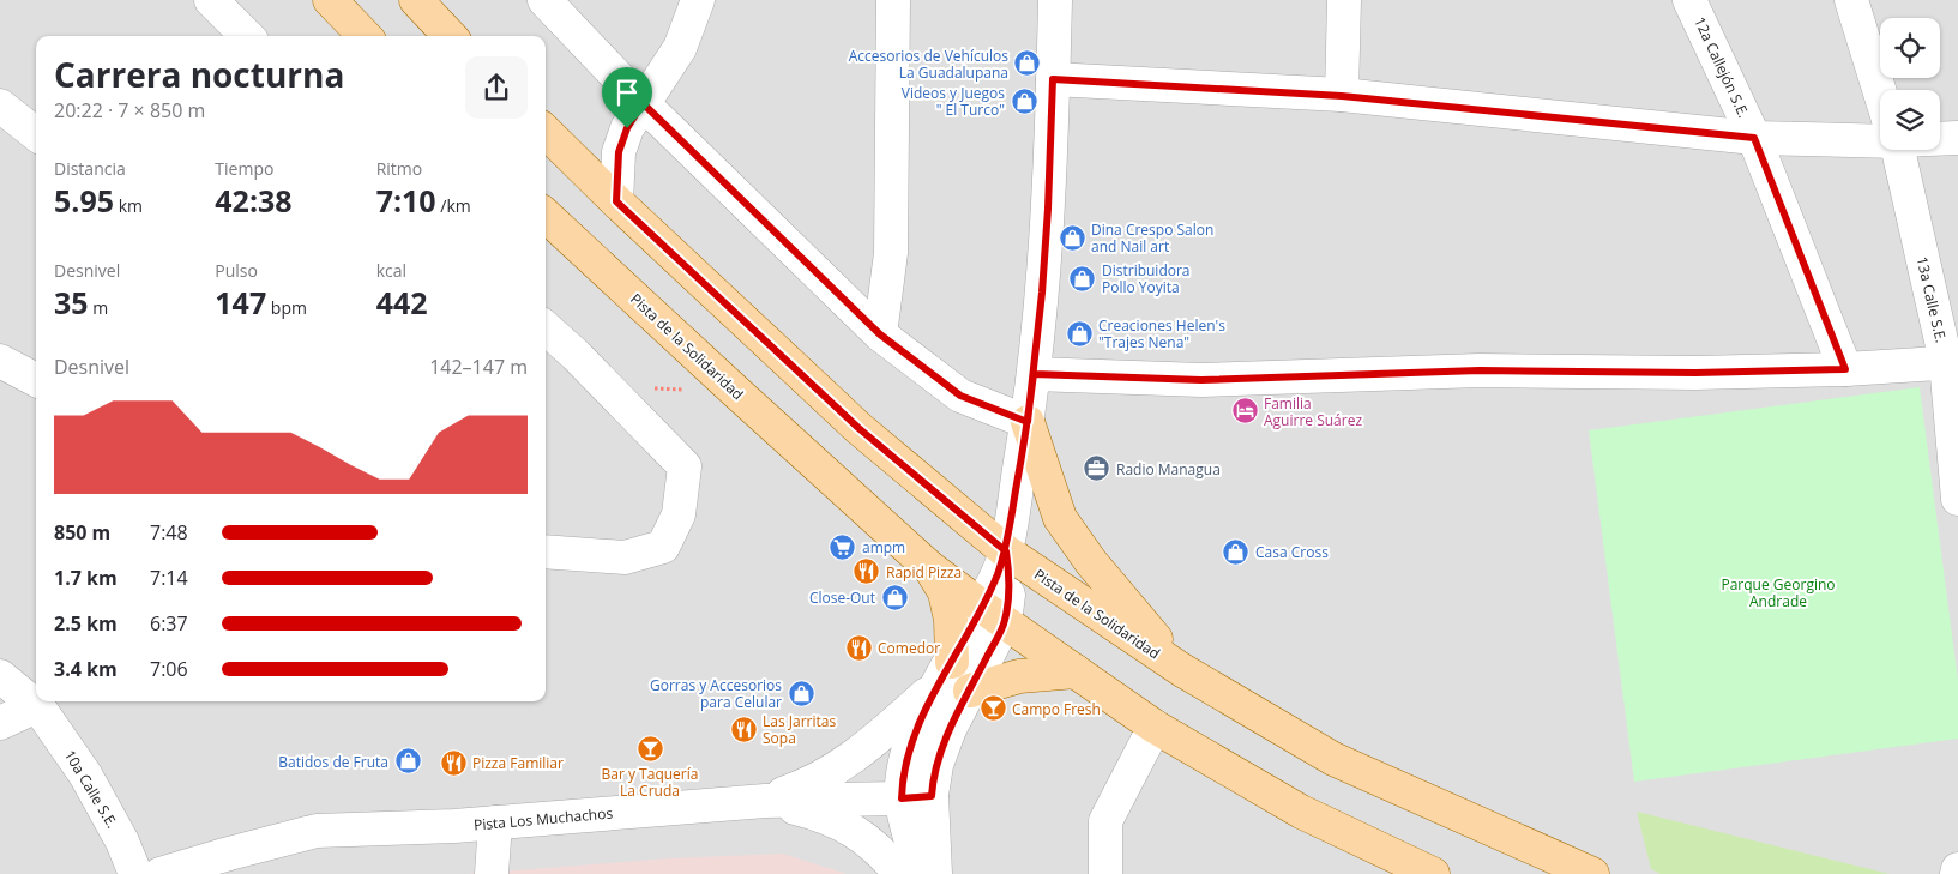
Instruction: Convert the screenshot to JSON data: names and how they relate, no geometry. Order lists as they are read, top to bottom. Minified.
{"streets":{"main road":["Pista de la Solidaridad"],"street":["12a Callejón S.E.","13a Calle S.E.","10a Calle S.E.","Pista Los Muchachos"]},"parks":["Parque Georgino Andrade"],"places":{"shop":["Accesorios de Vehículos La Guadalupana","Videos y Juegos \" El Turco\"","Dina Crespo Salon and Nail art","Distribuidora Pollo Yoyita","Creaciones Helen's \"Trajes Nena\"","Casa Cross","Close-Out","Gorras y Accesorios para Celular","Batidos de Fruta"],"hotel":["Familia Aguirre Suárez"],"office":["Radio Managua"],"supermarket":["ampm"],"restaurant":["Rapid Pizza","Comedor","Las Jarritas Sopa","Pizza Familiar"],"bar":["Campo Fresh","Bar y Taquería La Cruda"]},"page":{"heading":["Carrera nocturna","20:22 · 7 × 850 m"],"stats":[["Distancia","5.95 km"],["Tiempo","42:38"],["Ritmo","7:10 /km"],["Desnivel","35 m"],["Pulso","147 bpm"],["kcal","442"]],"chart":["Desnivel","142–147 m"],"list":[{"name":"850 m","note":"7:48"},{"name":"1.7 km","note":"7:14"},{"name":"2.5 km","note":"6:37"},{"name":"3.4 km","note":"7:06"}]}}
